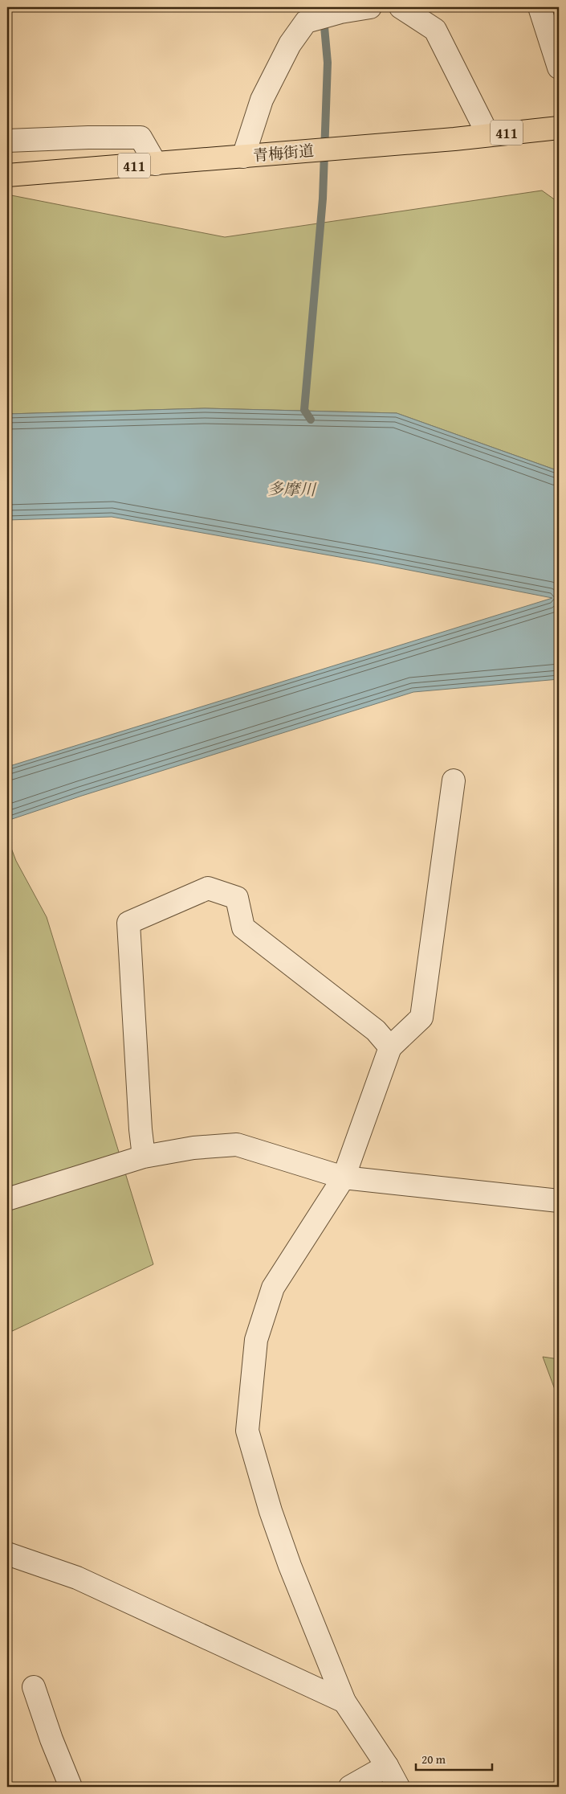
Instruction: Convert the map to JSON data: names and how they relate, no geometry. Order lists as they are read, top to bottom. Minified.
{"streets":{"highway":["411","青梅街道"]},"water":["多摩川"],"scale_bar":"20 m"}
